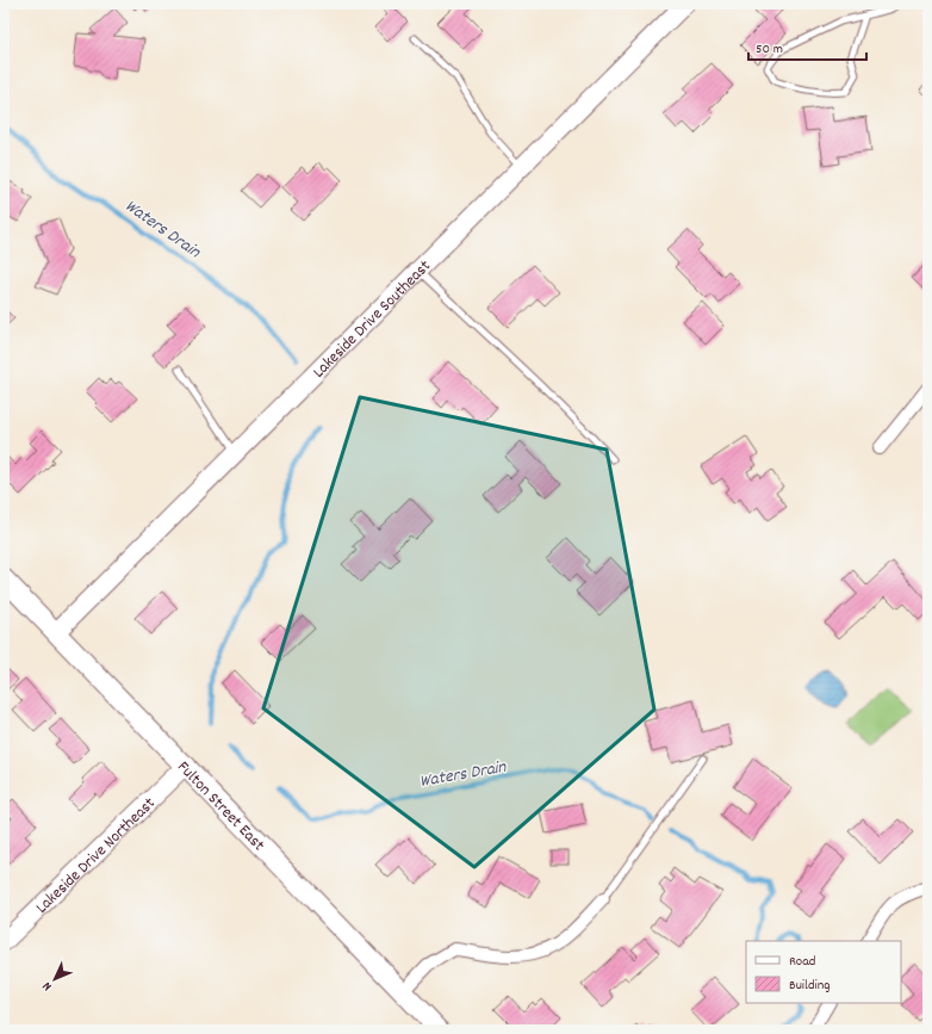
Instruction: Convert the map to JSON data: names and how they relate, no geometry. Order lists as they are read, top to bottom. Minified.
{"streets":{"main road":["Fulton Street East"],"street":["Lakeside Drive Southeast","Lakeside Drive Northeast"]},"crossings":[["Lakeside Drive Southeast","Fulton Street East"],["Fulton Street East","Lakeside Drive Northeast"]],"water":["Waters Drain"],"legend":["Road","Building"],"scale_bar":"50 m","north":"bottom left"}
